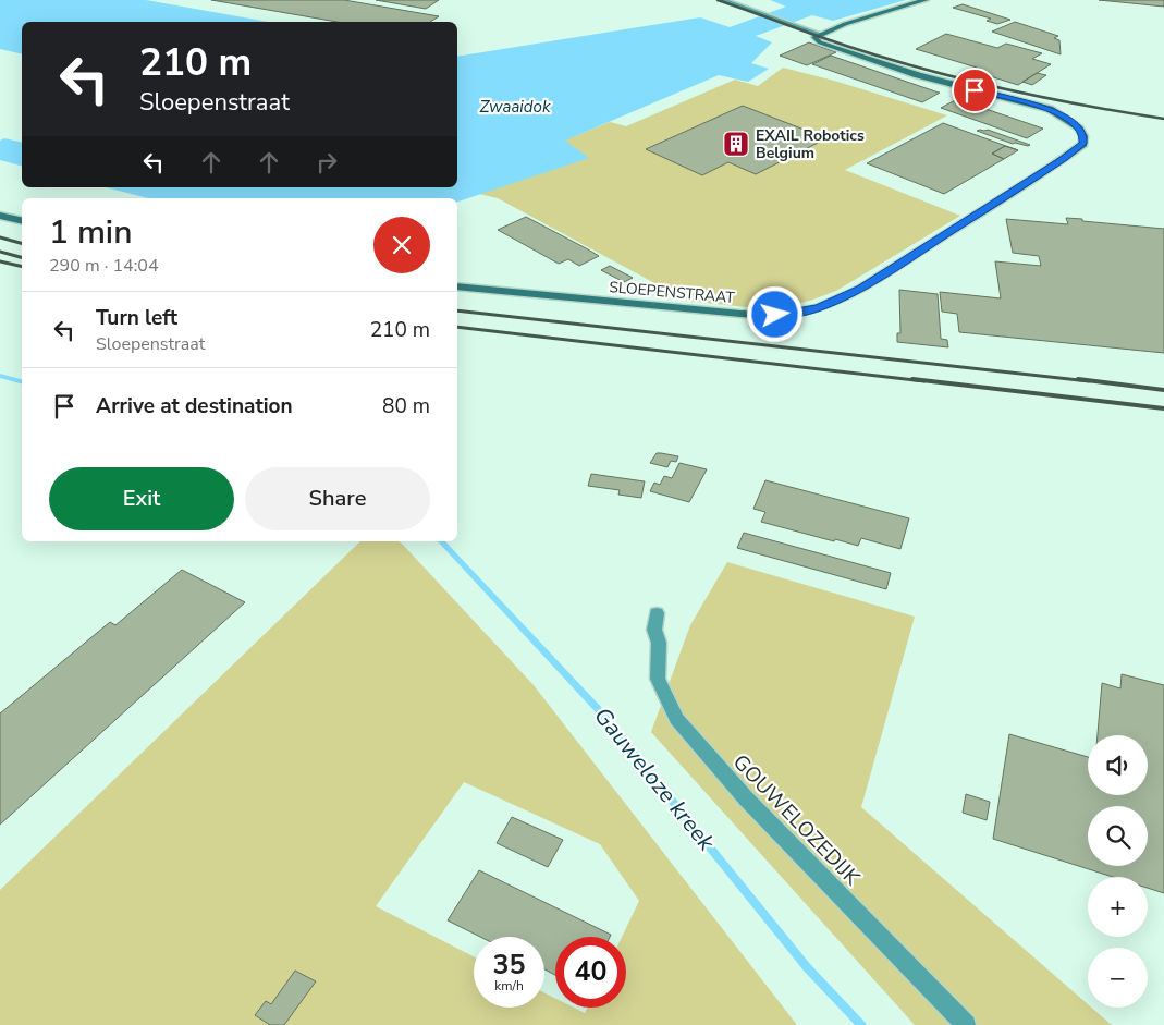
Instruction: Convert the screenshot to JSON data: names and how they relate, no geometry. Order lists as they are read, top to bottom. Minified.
{"streets":{"street":["SLOEPENSTRAAT","GOUWELOZEDIJK"]},"water":["Zwaaidok","Gauweloze kreek"],"places":{"building":["EXAIL Robotics Belgium"]},"page":{"turn":["210 m","Sloepenstraat"],"heading":["1 min","290 m · 14:04"],"list":[{"name":"Turn left","note":"Sloepenstraat","value":"210 m"},{"name":"Arrive at destination","value":"80 m"}],"buttons":["Exit","Share"],"map_buttons":["+","−"],"speed":"35 km/h","limit":"40"}}
